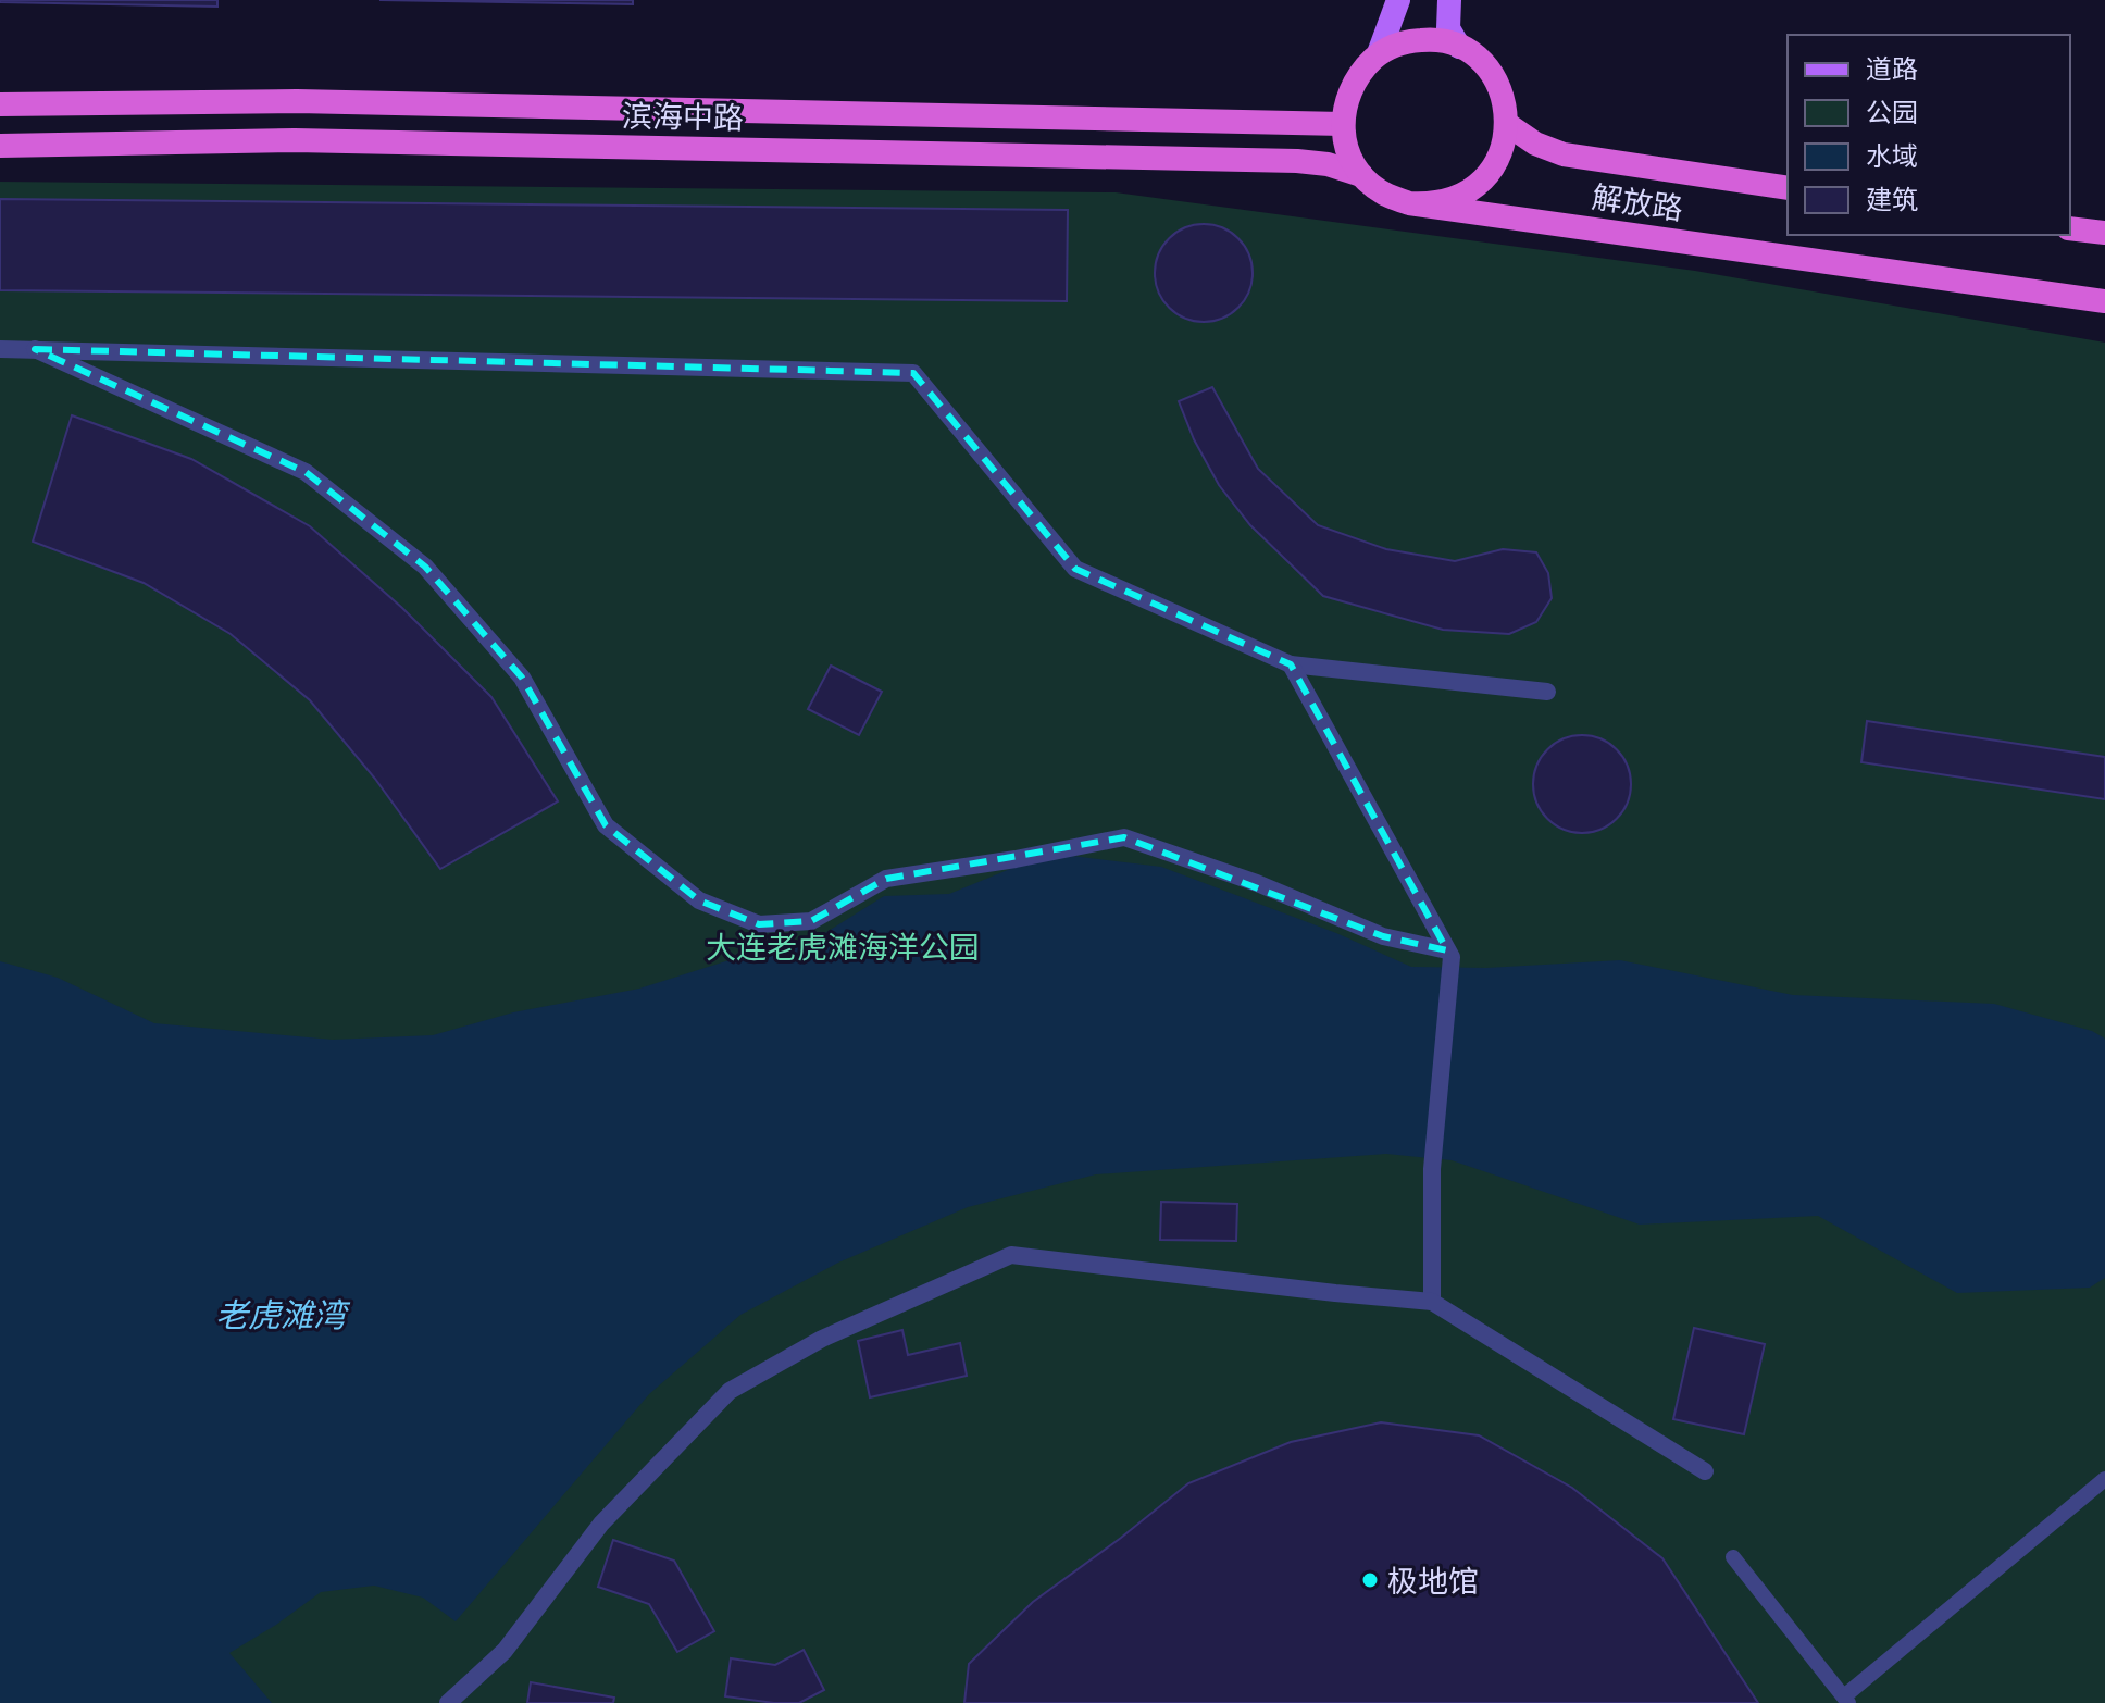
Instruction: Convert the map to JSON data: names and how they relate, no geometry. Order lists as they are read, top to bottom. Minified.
{"streets":{"highway":["滨海中路","解放路"]},"crossings":[["滨海中路","解放路"]],"water":["老虎滩湾"],"parks":["大连老虎滩海洋公园"],"places":["极地馆"],"legend":["道路","公园","水域","建筑"]}
